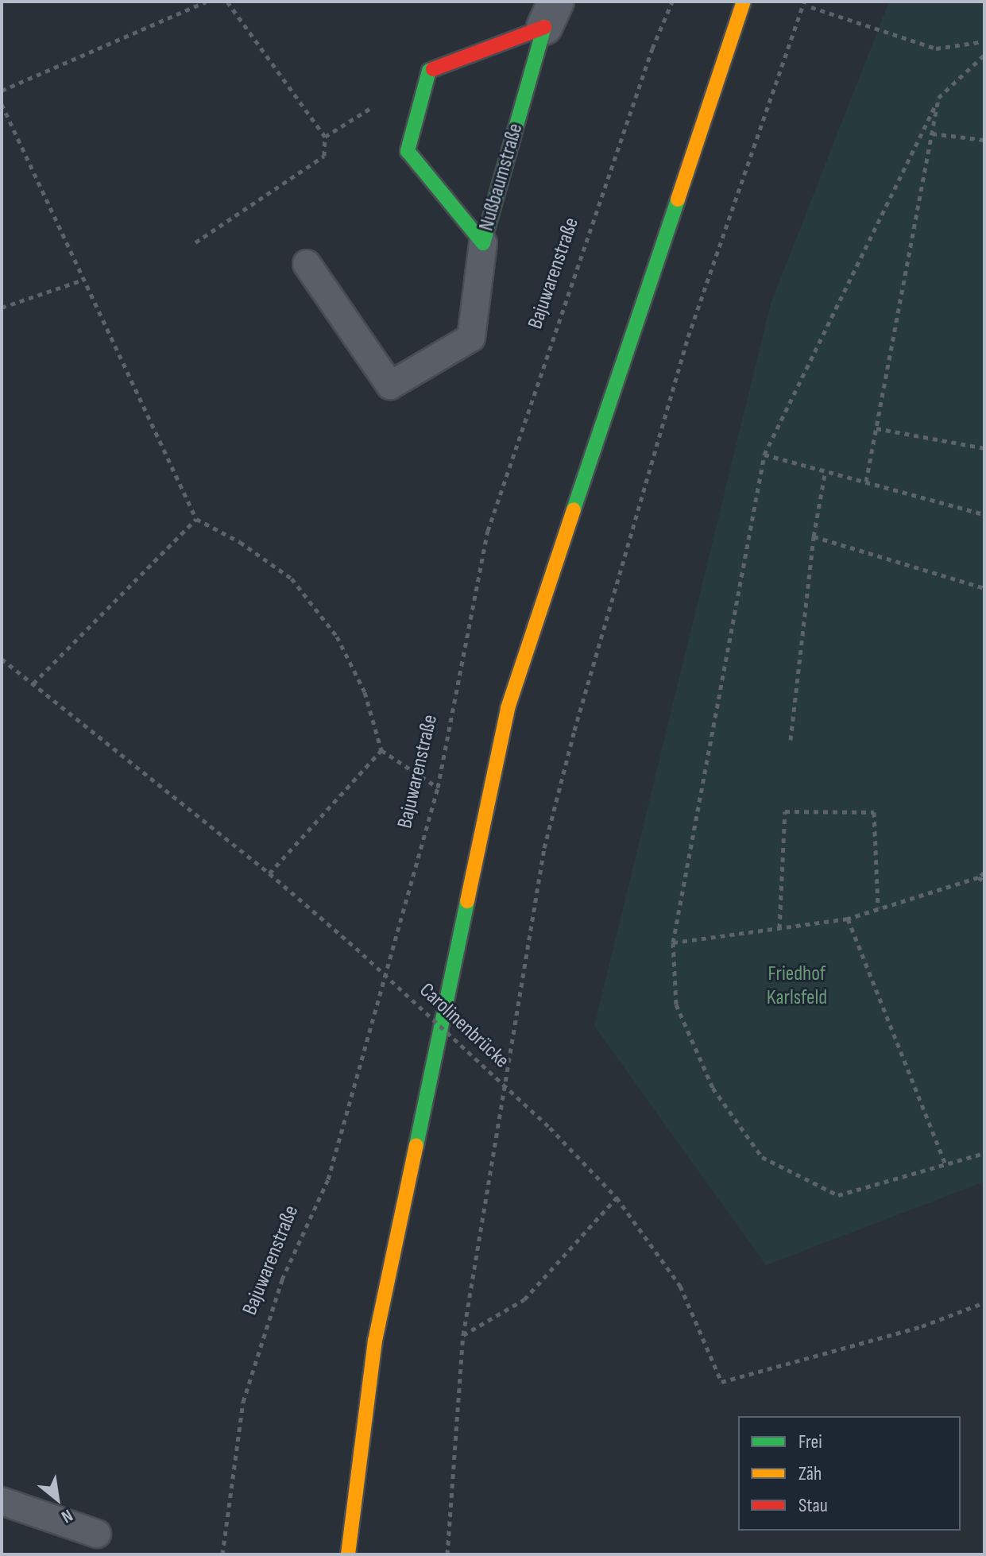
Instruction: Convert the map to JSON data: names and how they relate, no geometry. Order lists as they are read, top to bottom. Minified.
{"streets":{"main road":["Nußbaumstraße"],"path":["Bajuwarenstraße","Carolinenbrücke"]},"parks":["Friedhof Karlsfeld"],"legend":["Frei","Zäh","Stau"],"north":"bottom right"}
